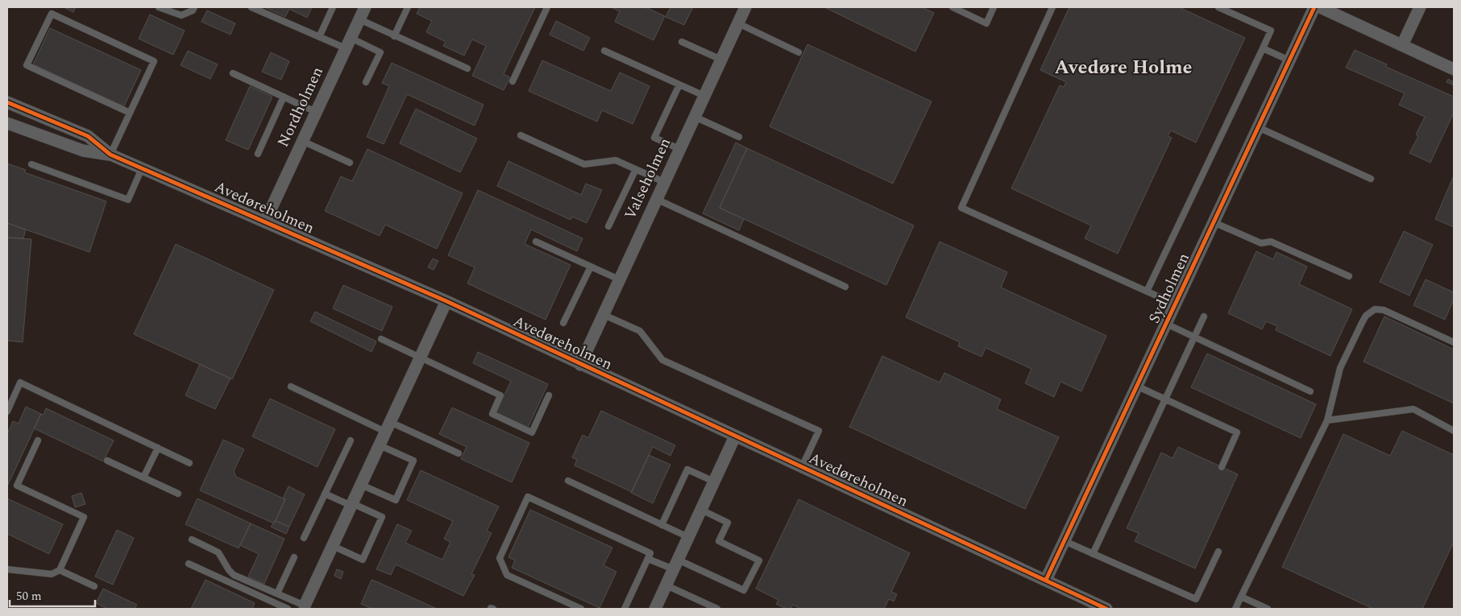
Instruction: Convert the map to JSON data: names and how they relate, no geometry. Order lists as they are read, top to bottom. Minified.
{"streets":{"street":["Nordholmen","Valseholmen","Avedøreholmen","Sydholmen"]},"crossings":[["Nordholmen","Avedøreholmen"],["Valseholmen","Avedøreholmen"],["Avedøreholmen","Sydholmen"]],"districts":["Avedøre Holme"],"scale_bar":"50 m"}
